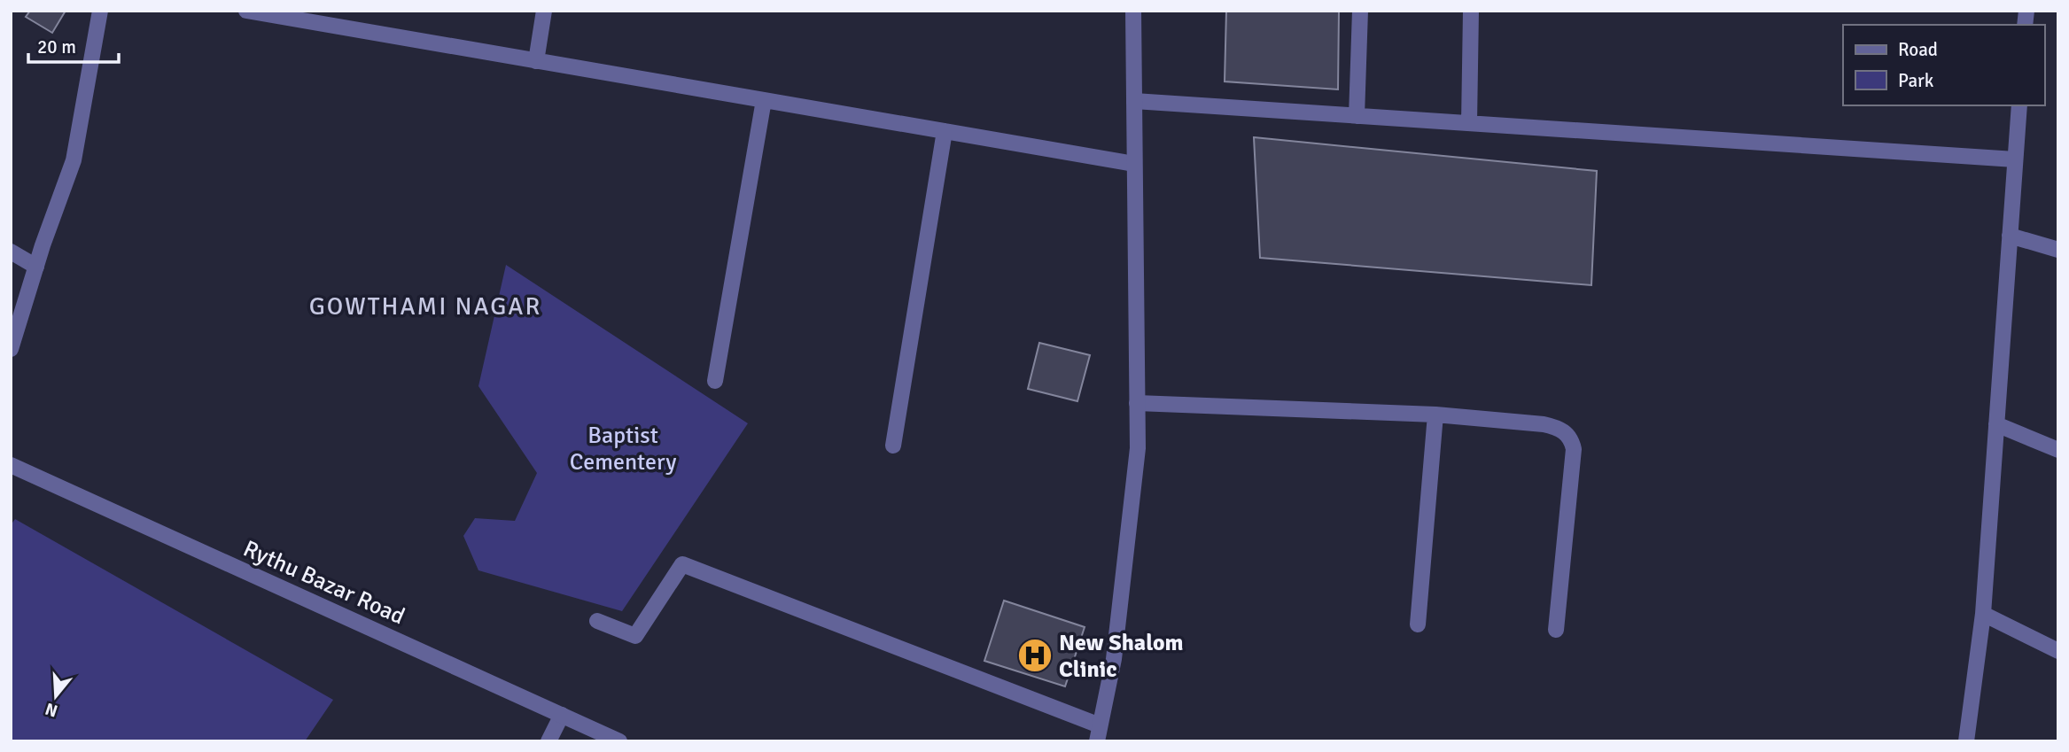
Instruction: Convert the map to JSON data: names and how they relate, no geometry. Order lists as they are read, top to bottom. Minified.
{"streets":{"street":["Rythu Bazar Road"]},"districts":["GOWTHAMI NAGAR"],"parks":["Baptist Cementery"],"places":{"hospital":["New Shalom Clinic"]},"legend":["Road","Park"],"scale_bar":"20 m","north":"bottom"}
